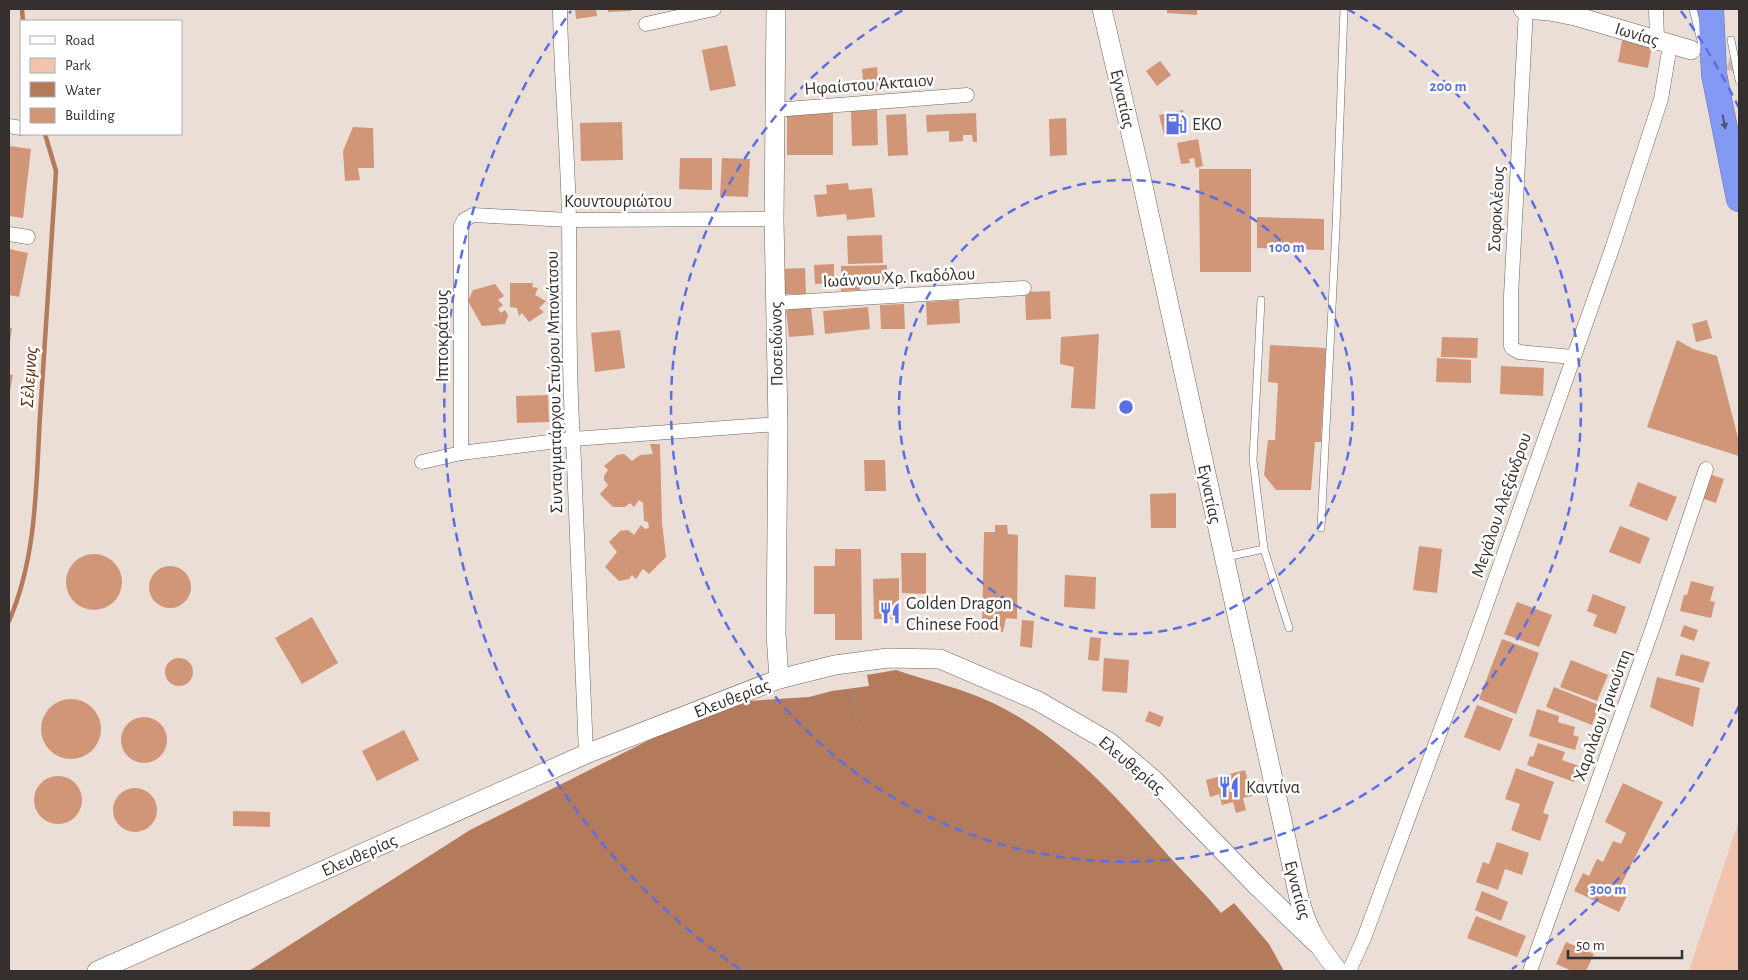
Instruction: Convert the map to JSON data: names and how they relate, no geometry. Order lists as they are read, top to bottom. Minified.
{"streets":{"street":["Ιωνίας","Ηφαίστου Άκταιον","Εγνατίας","Κουντουριώτου","Σοφοκλέους","Ιωάννου Χρ. Γκαδόλου","Ιπποκράτους","Ποσειδώνος","Συνταγματάρχου Σπύρου Μπονάτσου","Μεγάλου Αλεξάνδρου","Ελευθερίας","Χαριλάου Τρικούπη"]},"crossings":[["Ιωνίας","Σοφοκλέους"],["Ιωνίας","Μεγάλου Αλεξάνδρου"],["Ηφαίστου Άκταιον","Ποσειδώνος"],["Εγνατίας","Ελευθερίας"],["Κουντουριώτου","Ιπποκράτους"],["Κουντουριώτου","Ποσειδώνος"],["Κουντουριώτου","Συνταγματάρχου Σπύρου Μπονάτσου"],["Σοφοκλέους","Μεγάλου Αλεξάνδρου"],["Ιωάννου Χρ. Γκαδόλου","Ποσειδώνος"],["Ποσειδώνος","Ελευθερίας"],["Συνταγματάρχου Σπύρου Μπονάτσου","Ελευθερίας"]],"water":["Σέλεμνος"],"places":{"fuel station":["EKO"],"restaurant":["Golden Dragon Chinese Food","Καντίνα"]},"legend":["Road","Park","Water","Building"],"scale_bar":"50 m","rings":["200 m","100 m","300 m"]}
